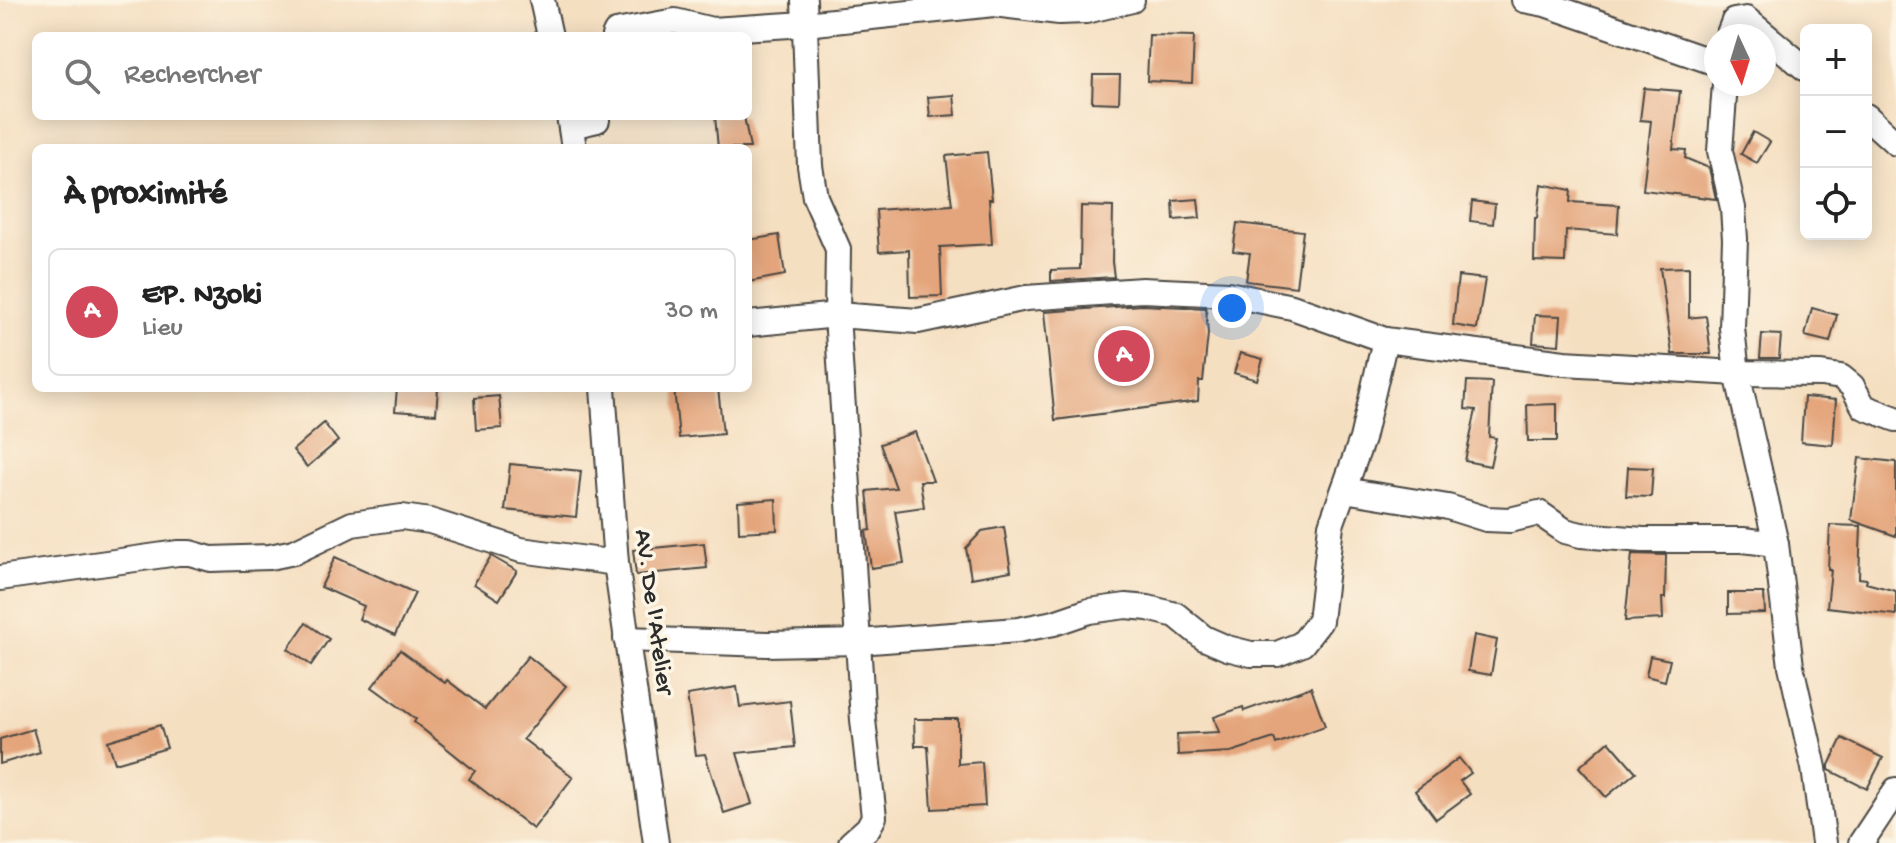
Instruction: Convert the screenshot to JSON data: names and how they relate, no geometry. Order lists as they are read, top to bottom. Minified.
{"streets":{"street":["AV. De l'Atelier"]},"north":"bottom","page":{"map_buttons":["+","−"],"search":"Rechercher","heading":"À proximité","list":[{"mark":"A","name":"EP. Nzoki","note":"Lieu","value":"30 m"}],"pins":"A"}}
